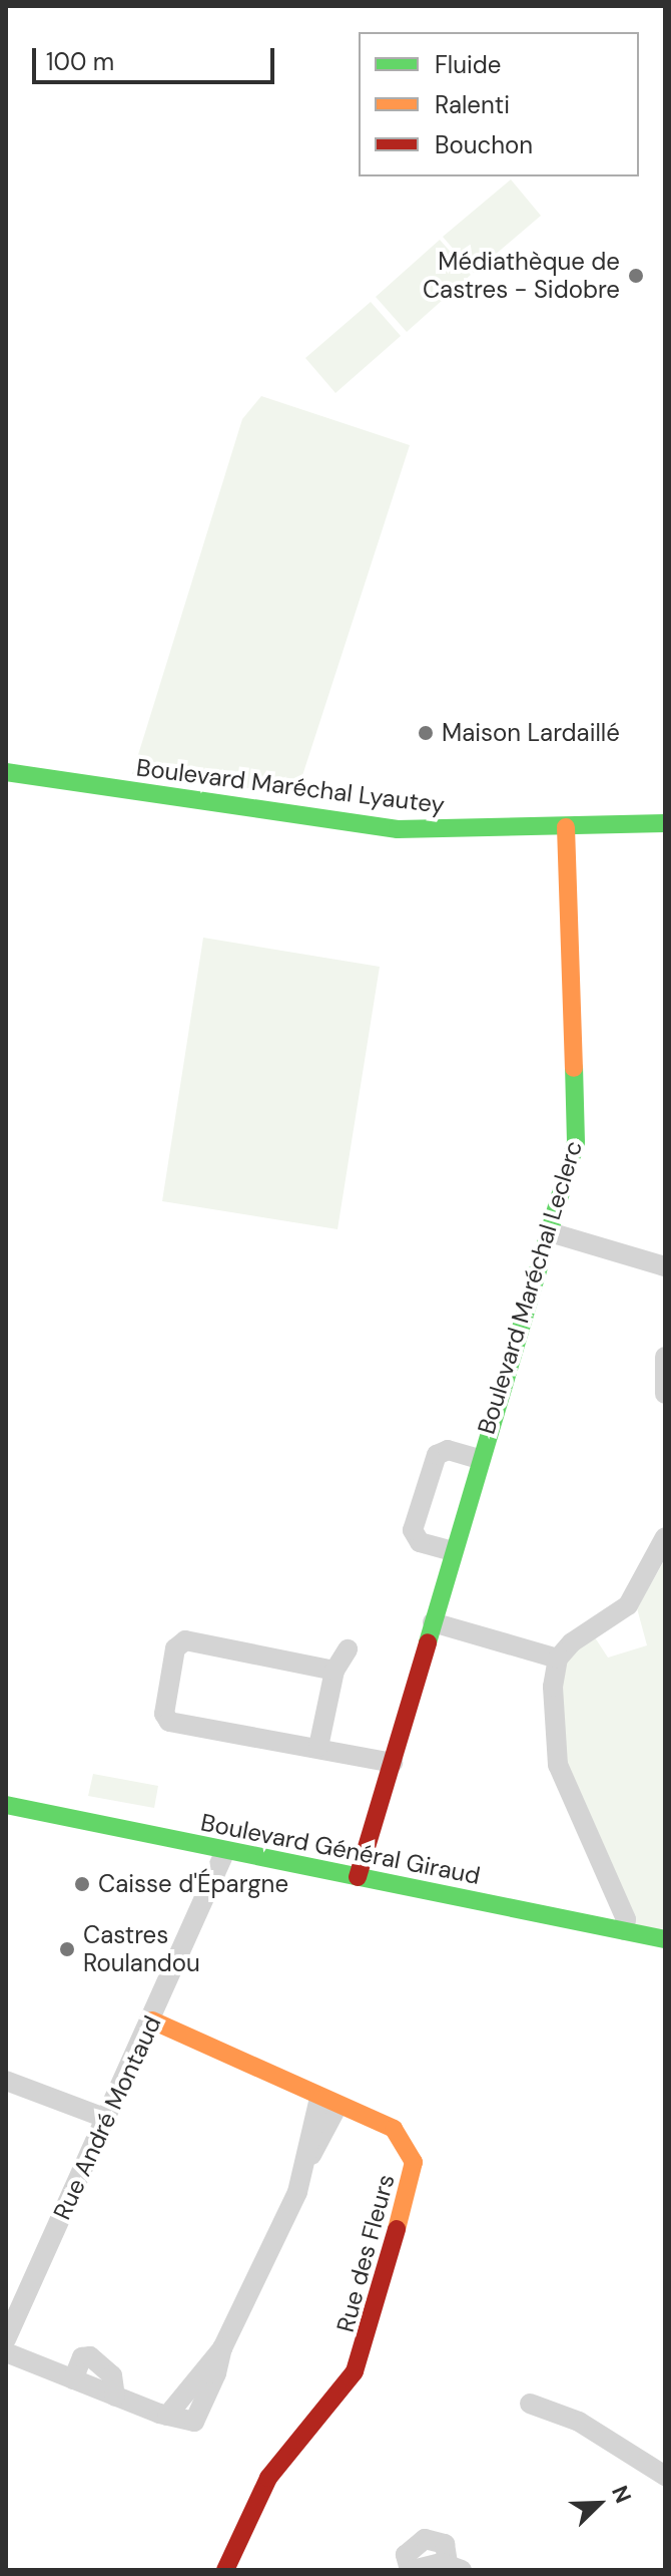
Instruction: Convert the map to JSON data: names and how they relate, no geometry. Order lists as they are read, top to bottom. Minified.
{"streets":{"street":["Boulevard Maréchal Lyautey","Boulevard Maréchal Leclerc","Boulevard Général Giraud","Rue André Montaud","Rue des Fleurs"]},"crossings":[["Boulevard Maréchal Lyautey","Boulevard Maréchal Leclerc"],["Boulevard Maréchal Leclerc","Boulevard Général Giraud"],["Boulevard Général Giraud","Rue André Montaud"],["Rue André Montaud","Rue des Fleurs"]],"places":["Médiathèque de Castres - Sidobre","Maison Lardaillé","Caisse d'Épargne","Castres Roulandou"],"legend":["Fluide","Ralenti","Bouchon"],"scale_bar":"100 m","north":"top right"}
